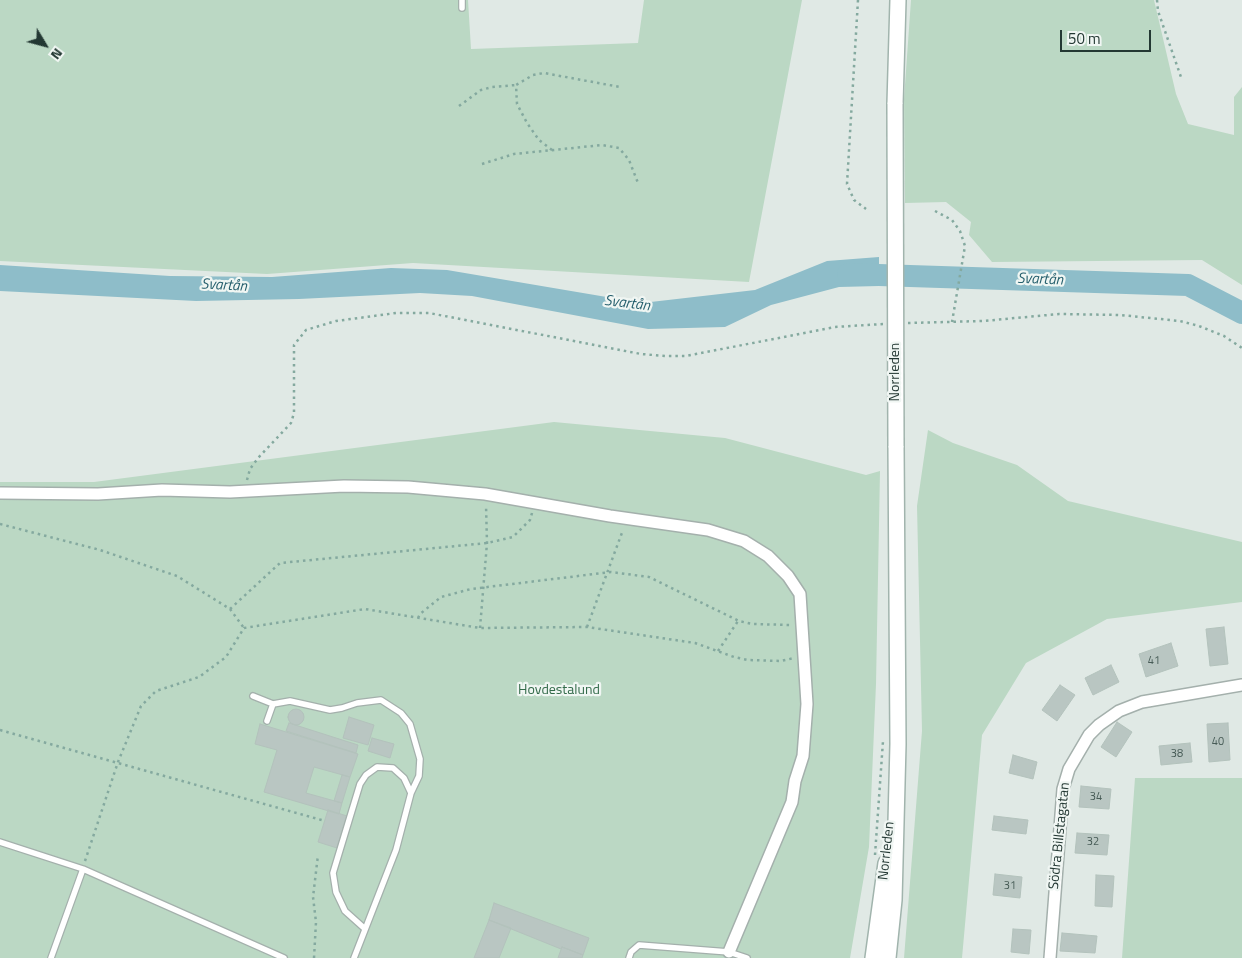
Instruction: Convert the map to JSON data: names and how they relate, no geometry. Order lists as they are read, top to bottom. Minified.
{"streets":{"main road":["Norrleden"],"street":["Södra Billstagatan"]},"water":["Svartån"],"parks":["Hovdestalund"],"house_numbers":["41","40","38","34","32","31"],"scale_bar":"50 m","north":"bottom right"}
